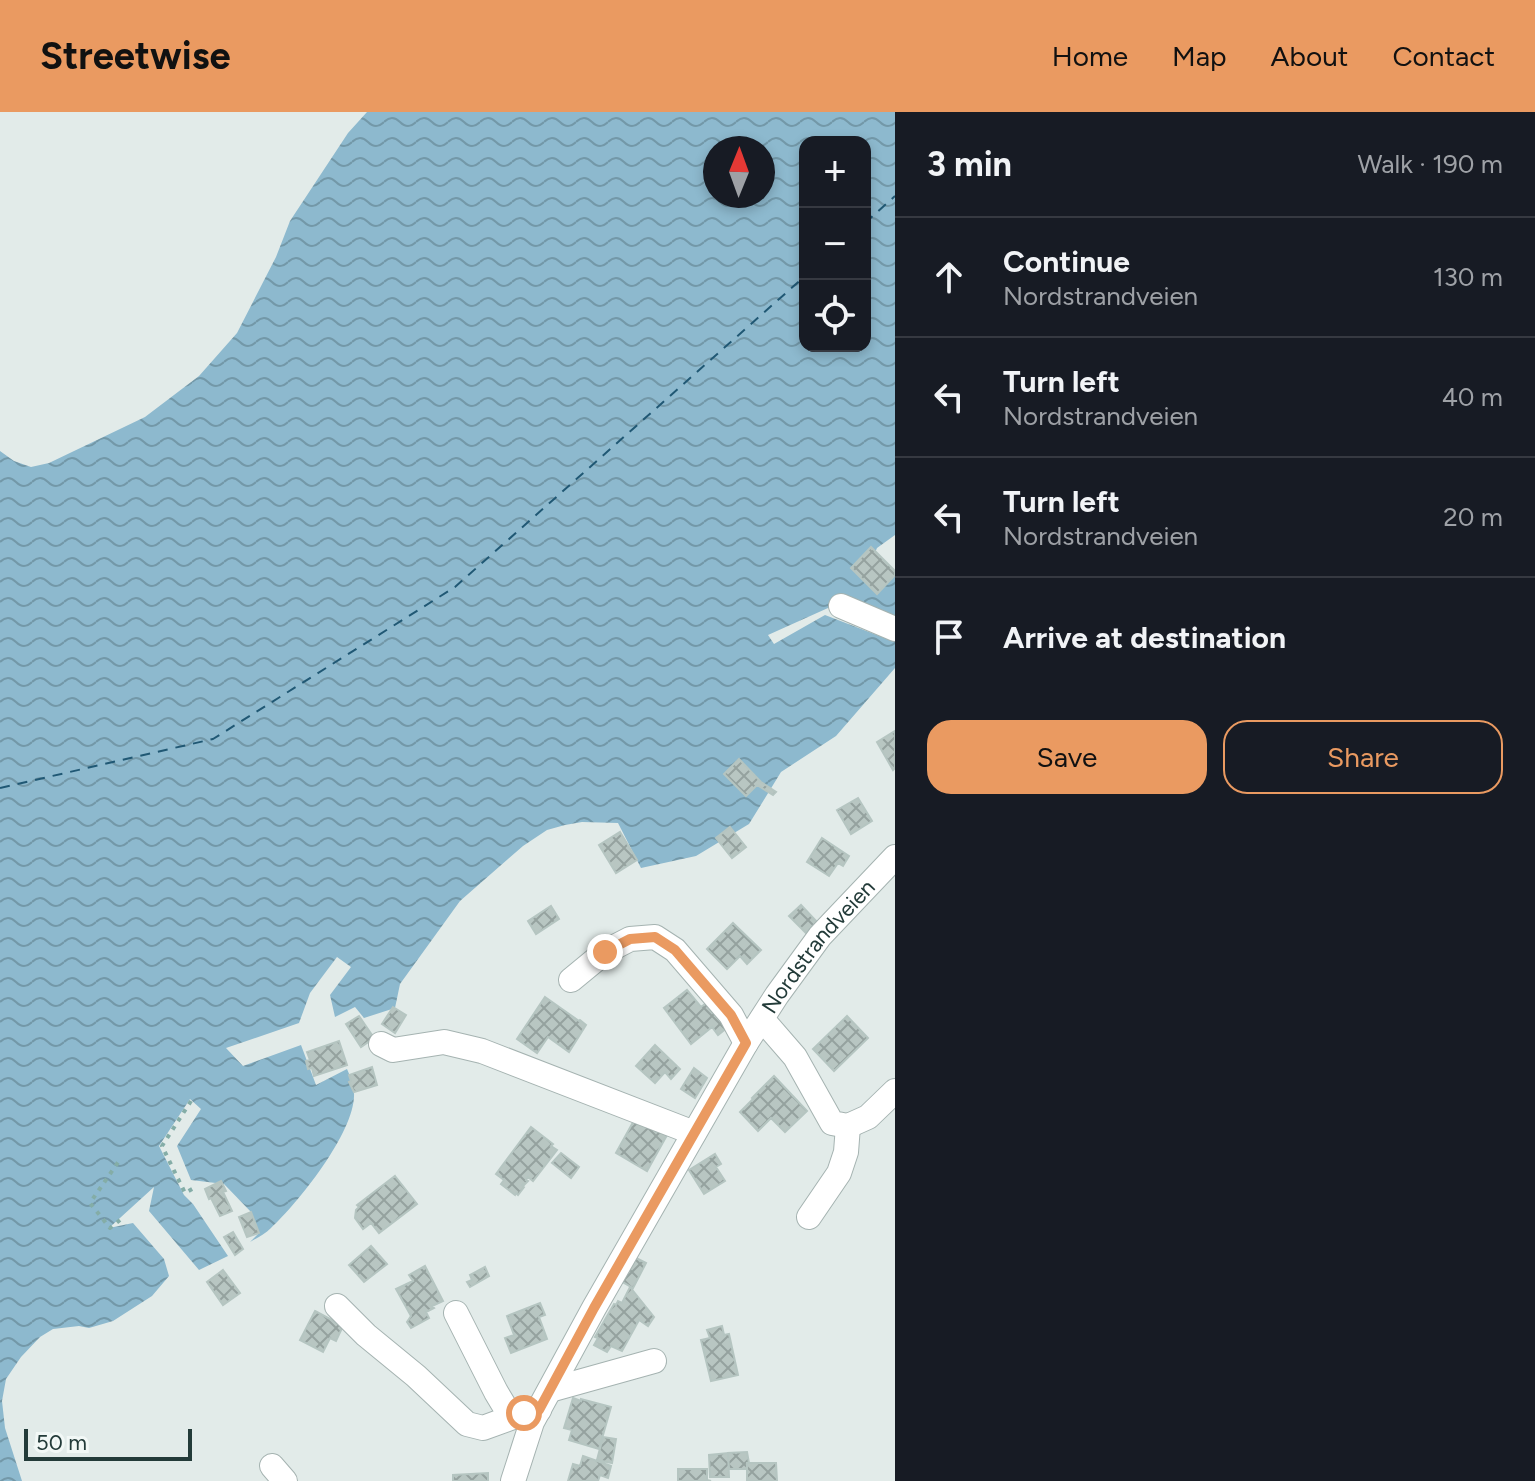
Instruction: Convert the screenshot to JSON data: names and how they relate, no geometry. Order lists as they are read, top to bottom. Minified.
{"streets":{"street":["Nordstrandveien"]},"scale_bar":"50 m","north":"top","page":{"header":"Streetwise","nav":["Home","Map","About","Contact"],"heading":["3 min","Walk · 190 m"],"map_buttons":["+","−"],"list":[["Continue","Nordstrandveien","130 m"],["Turn left","Nordstrandveien","40 m"],["Turn left","Nordstrandveien","20 m"],"Arrive at destination"],"buttons":["Save","Share"],"scale":"50 m"}}
